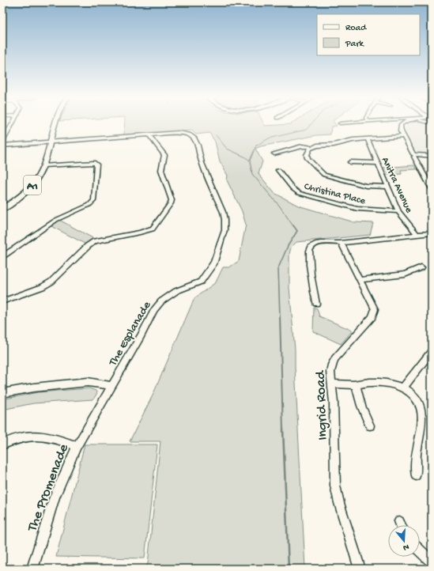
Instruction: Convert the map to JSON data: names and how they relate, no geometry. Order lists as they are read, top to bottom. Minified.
{"streets":{"highway":["A1"],"street":["Anitra Avenue","Christina Place","The Esplanade","Ingrid Road","The Promenade"]},"crossings":[["Anitra Avenue","Christina Place"],["The Esplanade","The Promenade"]],"legend":["Road","Park"],"north":"bottom"}
